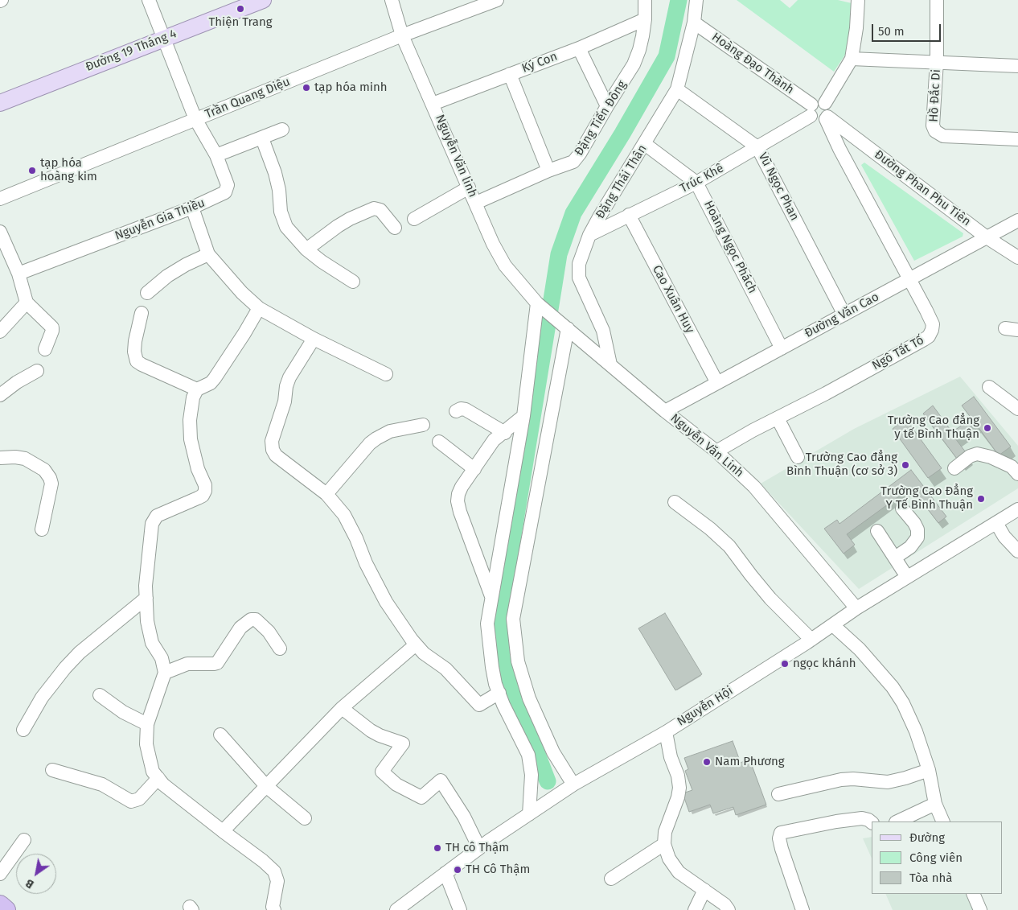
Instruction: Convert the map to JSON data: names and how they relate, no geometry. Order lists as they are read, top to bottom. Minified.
{"streets":{"main road":["Đường 19 Tháng 4"],"street":["Ký Con","Hoàng Đạo Thành","Hồ Đắc Di","Trần Quang Diệu","Đặng Tiến Đông","Nguyễn Văn linh","Trúc Khê","Đặng Thái Thân","Vũ Ngọc Phan","Đường Phan Phu Tiên","Nguyễn Gia Thiều","Hoàng Ngọc Phách","Cao Xuân Huy","Đường Văn Cao","Ngô Tất Tố","Nguyễn Văn Linh","Nguyễn Hội"]},"crossings":[["Đường 19 Tháng 4","Nguyễn Gia Thiều"],["Ký Con","Đặng Tiến Đông"],["Ký Con","Nguyễn Văn linh"],["Hoàng Đạo Thành","Trúc Khê"],["Hoàng Đạo Thành","Đặng Thái Thân"],["Hoàng Đạo Thành","Đường Phan Phu Tiên"],["Hoàng Đạo Thành","Ngô Tất Tố"],["Trần Quang Diệu","Nguyễn Văn linh"],["Trần Quang Diệu","Nguyễn Gia Thiều"],["Đặng Tiến Đông","Nguyễn Văn linh"],["Nguyễn Văn linh","Nguyễn Văn Linh"],["Trúc Khê","Đặng Thái Thân"],["Trúc Khê","Vũ Ngọc Phan"],["Trúc Khê","Đường Phan Phu Tiên"],["Trúc Khê","Hoàng Ngọc Phách"],["Trúc Khê","Cao Xuân Huy"],["Trúc Khê","Ngô Tất Tố"],["Đặng Thái Thân","Vũ Ngọc Phan"],["Đặng Thái Thân","Hoàng Ngọc Phách"],["Đặng Thái Thân","Nguyễn Văn Linh"],["Vũ Ngọc Phan","Đường Văn Cao"],["Đường Phan Phu Tiên","Đường Văn Cao"],["Đường Phan Phu Tiên","Ngô Tất Tố"],["Hoàng Ngọc Phách","Đường Văn Cao"],["Cao Xuân Huy","Đường Văn Cao"],["Đường Văn Cao","Ngô Tất Tố"],["Đường Văn Cao","Nguyễn Văn Linh"],["Ngô Tất Tố","Nguyễn Văn Linh"],["Nguyễn Văn Linh","Nguyễn Hội"]],"places":["Thiện Trang","tạp hóa minh","tạp hóa hoàng kim","Trường Cao đẳng y tế Bình Thuận","Trường Cao đẳng Bình Thuận (cơ sở 3)","Trường Cao Đẳng Y Tế Bình Thuận","ngọc khánh","Nam Phương","TH cô Thậm","TH Cô Thậm"],"legend":["Đường","Công viên","Tòa nhà"],"scale_bar":"50 m","north":"bottom left"}
